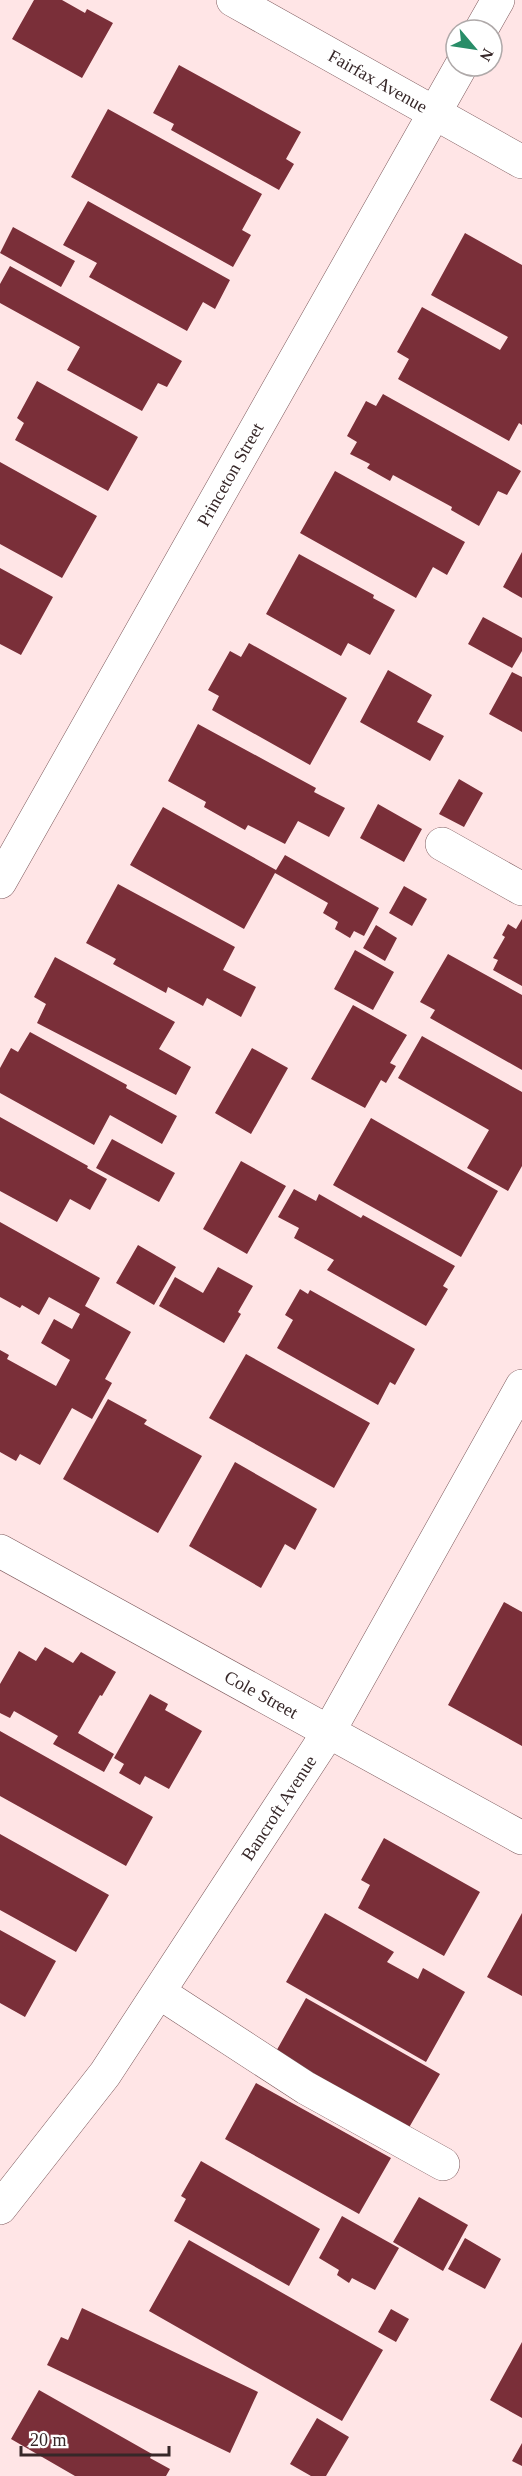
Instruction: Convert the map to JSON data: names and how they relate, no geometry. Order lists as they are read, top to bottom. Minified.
{"streets":{"street":["Fairfax Avenue","Princeton Street","Cole Street","Bancroft Avenue"]},"crossings":[["Fairfax Avenue","Princeton Street"],["Cole Street","Bancroft Avenue"]],"scale_bar":"20 m","north":"bottom right"}
